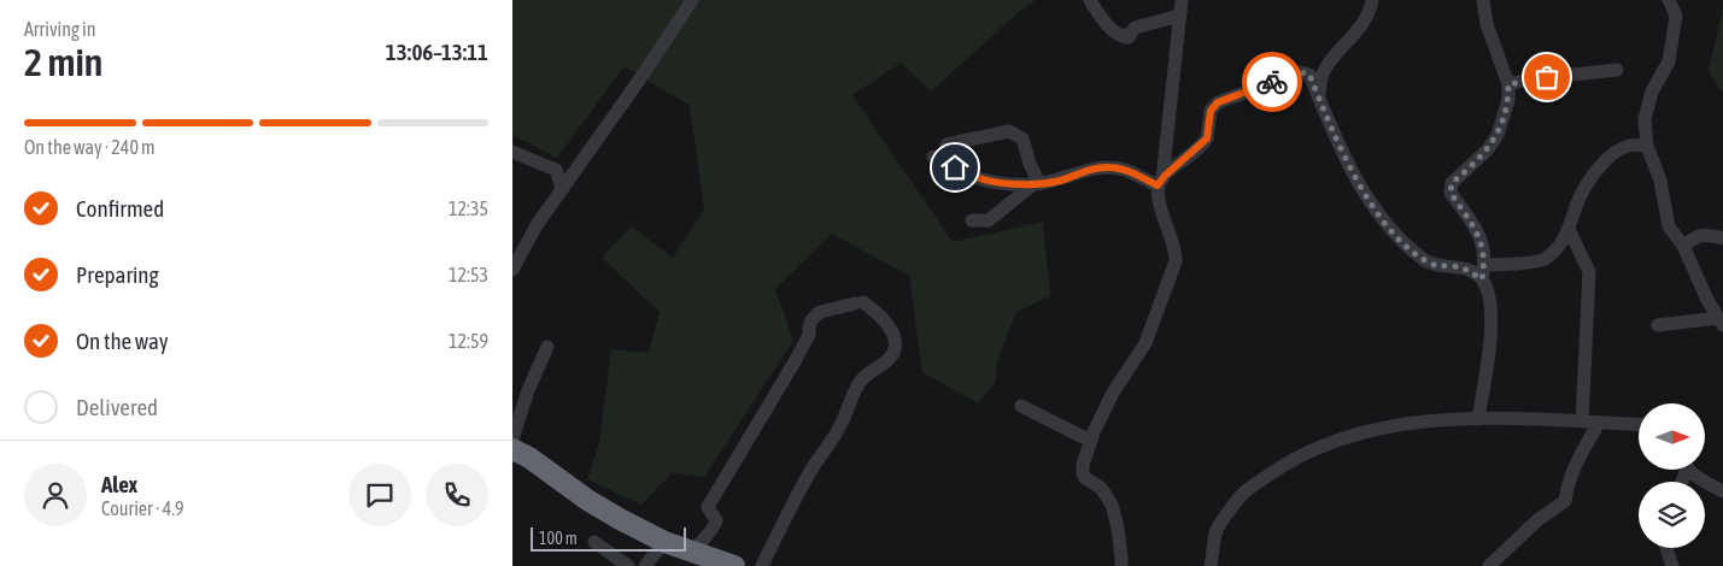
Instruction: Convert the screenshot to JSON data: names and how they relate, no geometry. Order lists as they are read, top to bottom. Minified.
{"scale_bar":"100 m","north":"right","page":{"heading":["2 min","Arriving in","13:06–13:11"],"panel":["Alex","Courier · 4.9"],"bar":"On the way · 240 m","list":[["Confirmed","12:35"],["Preparing","12:53"],["On the way","12:59"],"Delivered"],"scale":"100 m"}}
